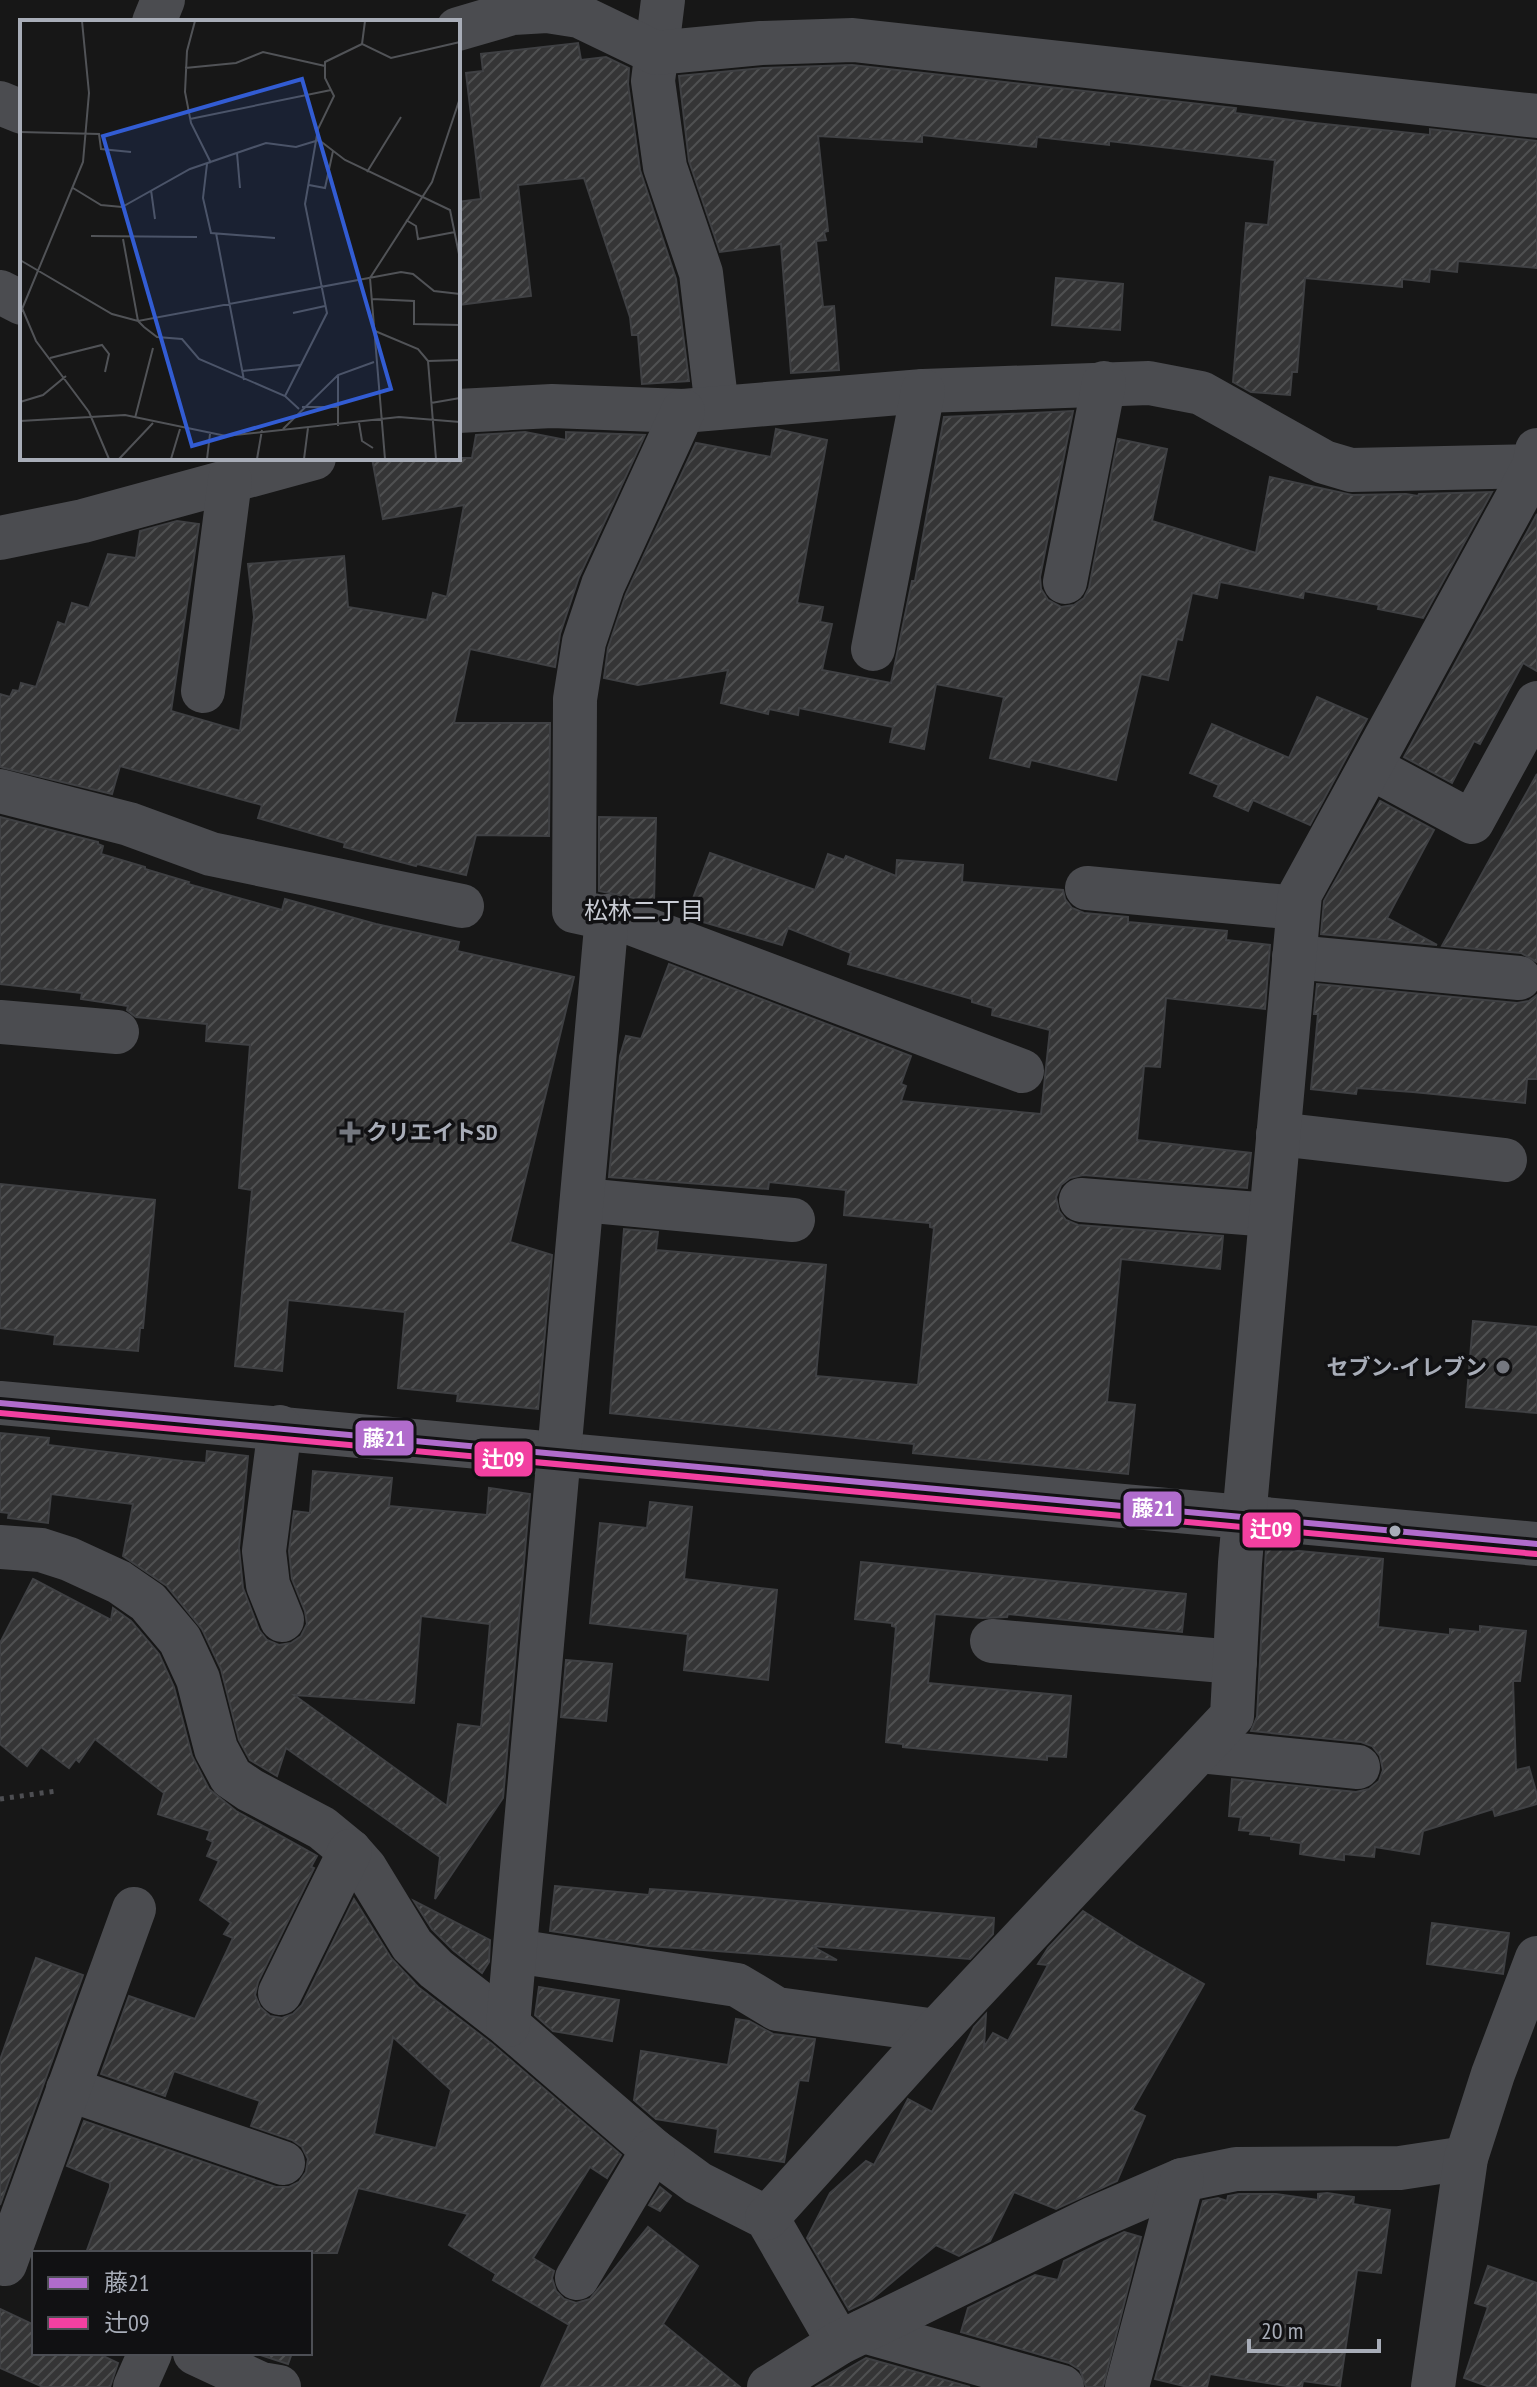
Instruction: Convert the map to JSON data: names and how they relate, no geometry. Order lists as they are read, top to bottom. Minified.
{"districts":["松林二丁目"],"places":{"health":["クリエイトSD"],"other":["セブン-イレブン"]},"lines":["transit line 藤21","transit line 辻09"],"legend":["藤21","辻09"],"scale_bar":"20 m"}
